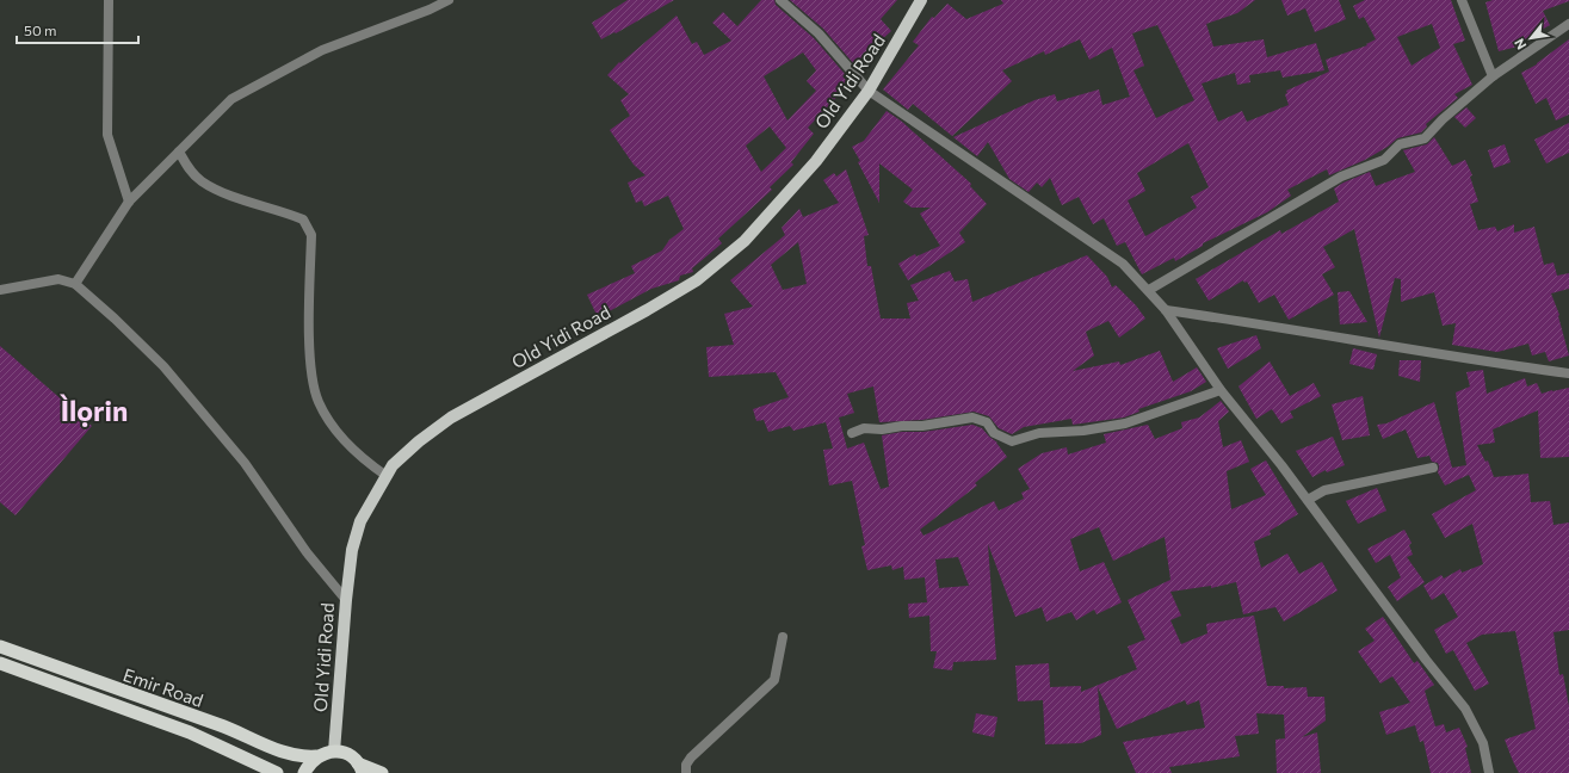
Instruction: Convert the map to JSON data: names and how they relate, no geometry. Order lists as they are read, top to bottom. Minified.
{"streets":{"highway":["Emir Road"],"main road":["Old Yidi Road"]},"crossings":[["Old Yidi Road","Emir Road"]],"districts":["Ìlọrin"],"scale_bar":"50 m","north":"bottom left"}
